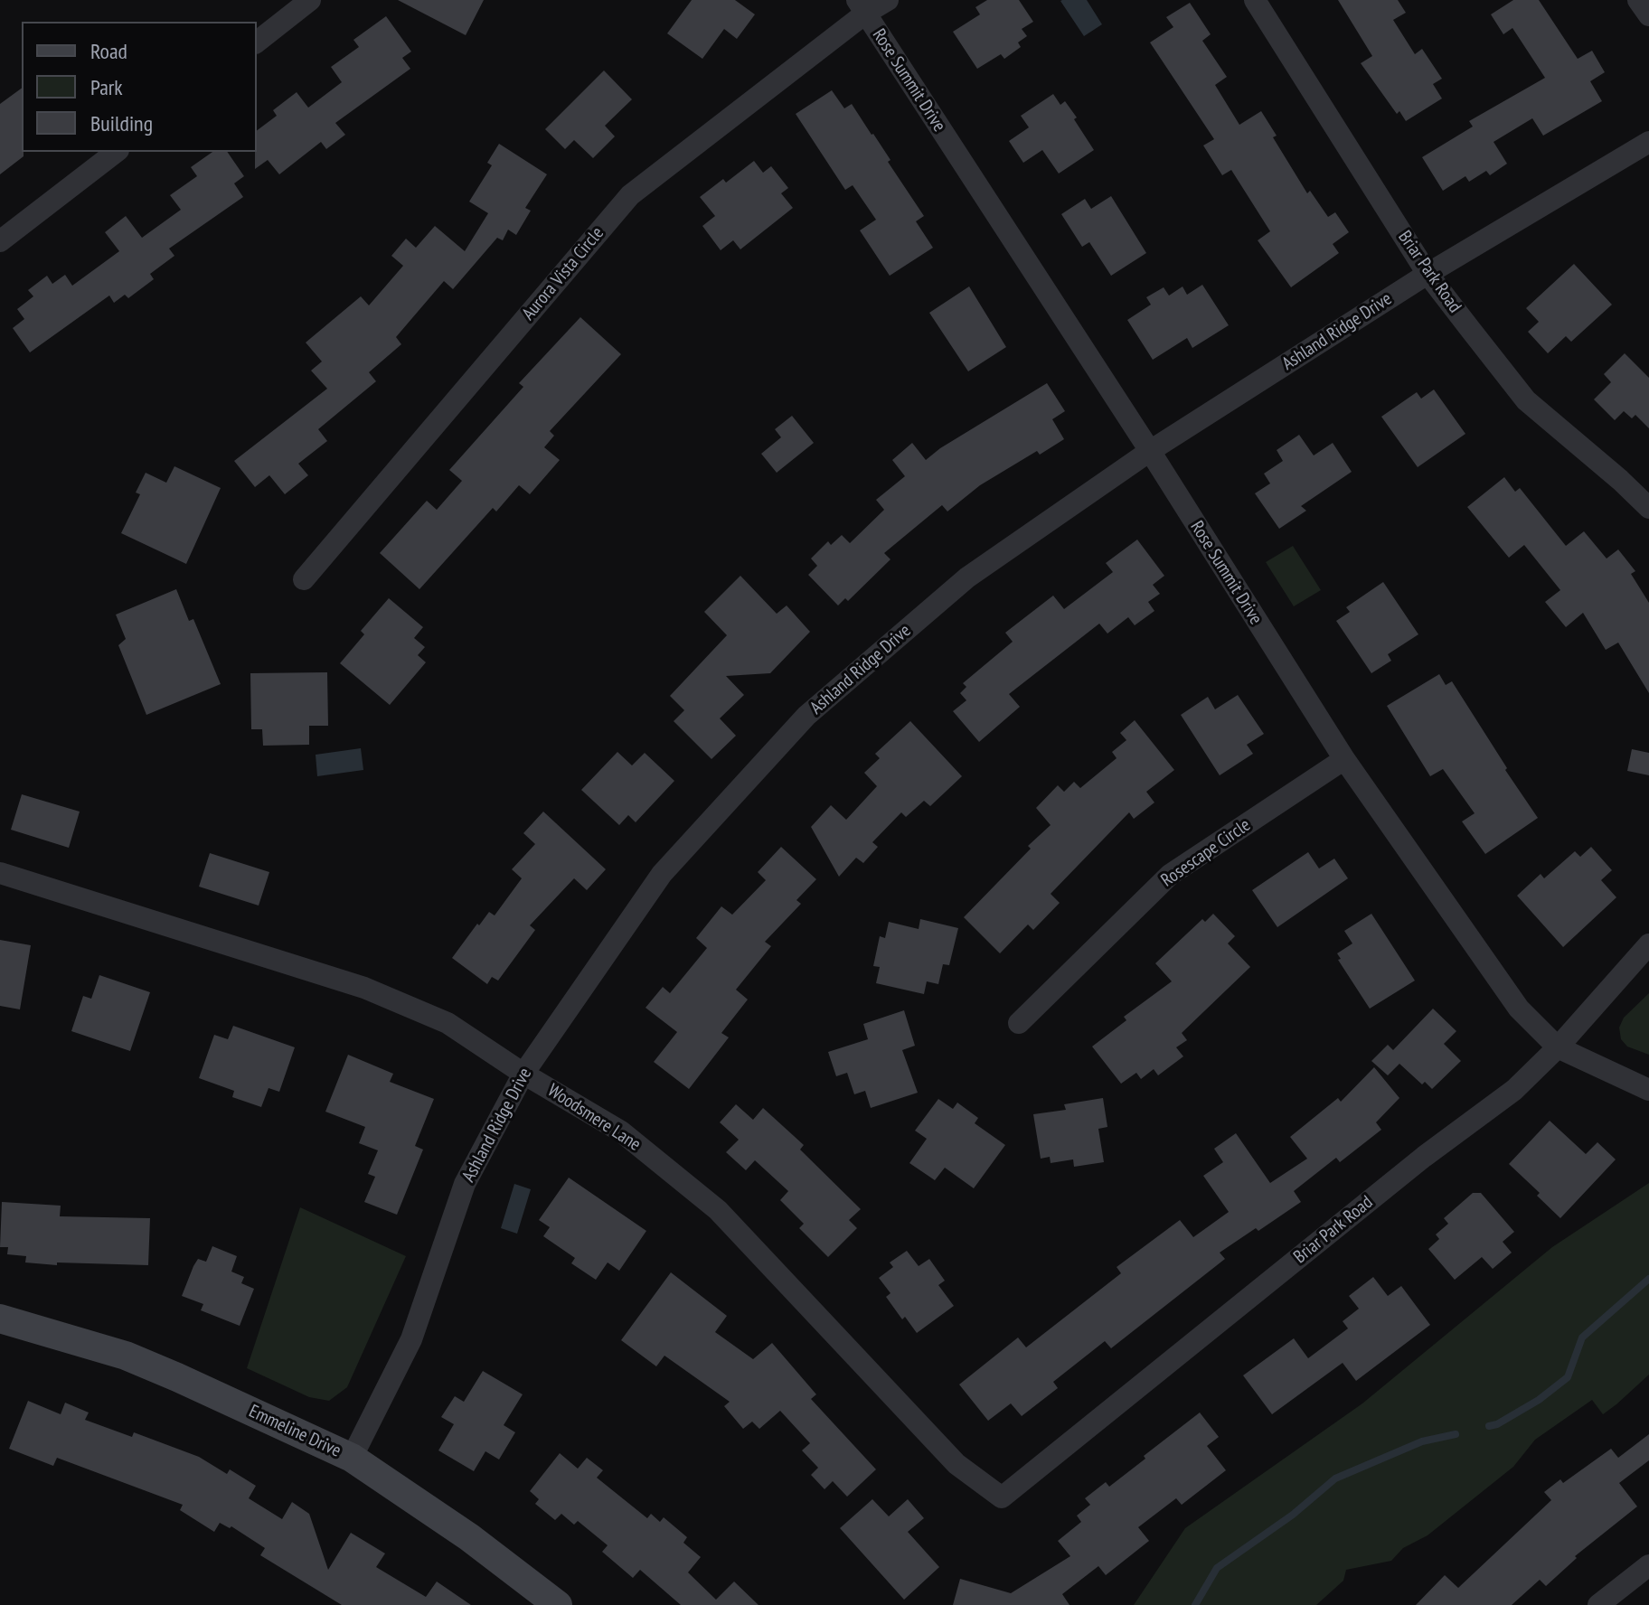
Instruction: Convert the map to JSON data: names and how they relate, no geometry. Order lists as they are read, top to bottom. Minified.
{"streets":{"street":["Rose Summit Drive","Briar Park Road","Aurora Vista Circle","Ashland Ridge Drive","Rosescape Circle","Woodsmere Lane","Emmeline Drive"]},"crossings":[["Rose Summit Drive","Briar Park Road"],["Rose Summit Drive","Aurora Vista Circle"],["Rose Summit Drive","Ashland Ridge Drive"],["Rose Summit Drive","Rosescape Circle"],["Briar Park Road","Ashland Ridge Drive"],["Briar Park Road","Woodsmere Lane"],["Ashland Ridge Drive","Woodsmere Lane"],["Ashland Ridge Drive","Emmeline Drive"]],"legend":["Road","Park","Building"]}
